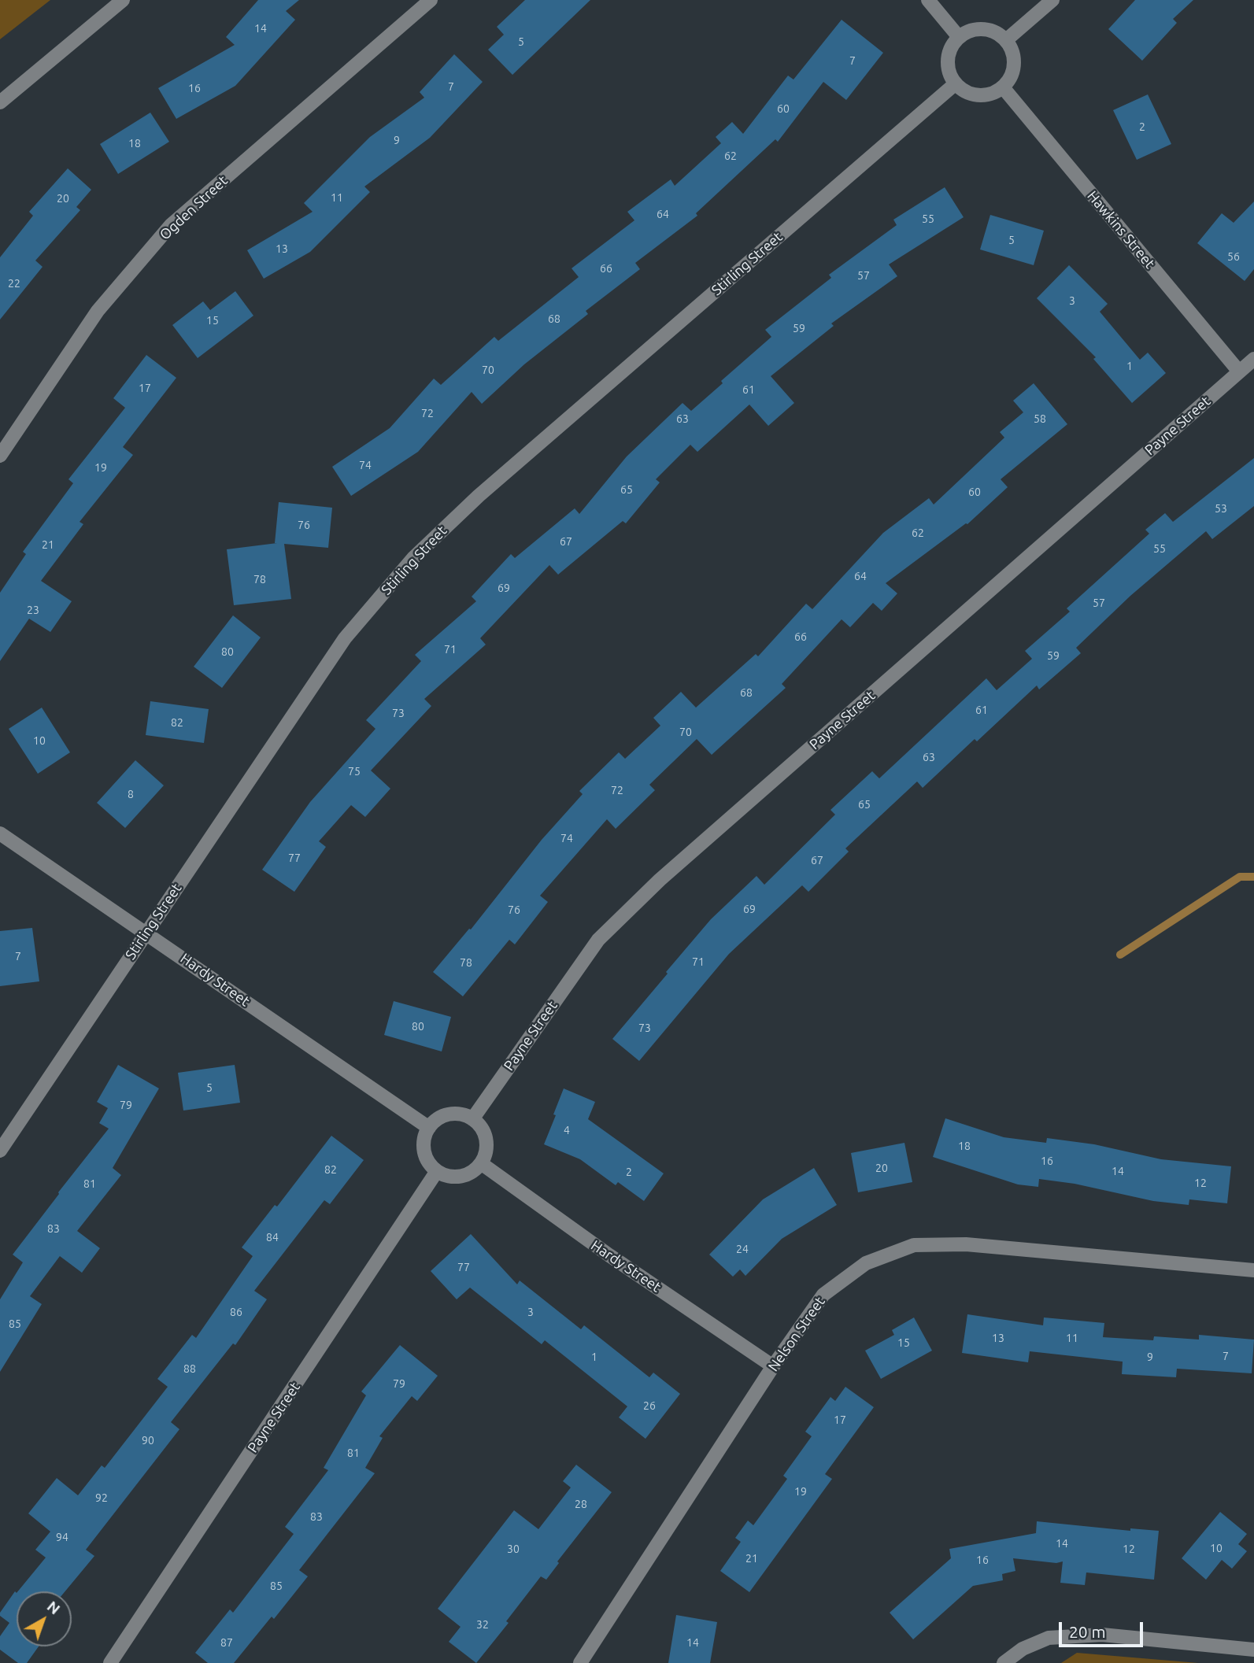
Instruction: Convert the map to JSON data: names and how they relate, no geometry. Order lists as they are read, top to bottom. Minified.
{"streets":{"street":["Ogden Street","Hawkins Street","Stirling Street","Payne Street","Hardy Street","Nelson Street"]},"crossings":[["Hawkins Street","Stirling Street"],["Hawkins Street","Payne Street"],["Stirling Street","Hardy Street"],["Payne Street","Hardy Street"],["Hardy Street","Nelson Street"]],"house_numbers":["14","5","7","7","16","60","2","9","18","62","11","20","64","55","5","13","56","66","57","22","3","68","15","59","1","70","17","61","72","63","58","74","19","65","60","53","76","62","67","21","55","64","78","69","57","23","66","71","80","59","68","61","73","82","70","10","63","75","72","8","65","74","77","67","69","76","7","71","78","80","73","5","79","4","18","16","20","82","14","2","12","81","83","84","24","77","86","3","85","13","11","15","7","1","9","88","79","26","17","90","81","19","92","28","83","94","14","10","30","12","21","16","85","32","87","14"],"scale_bar":"20 m","north":"top right"}
